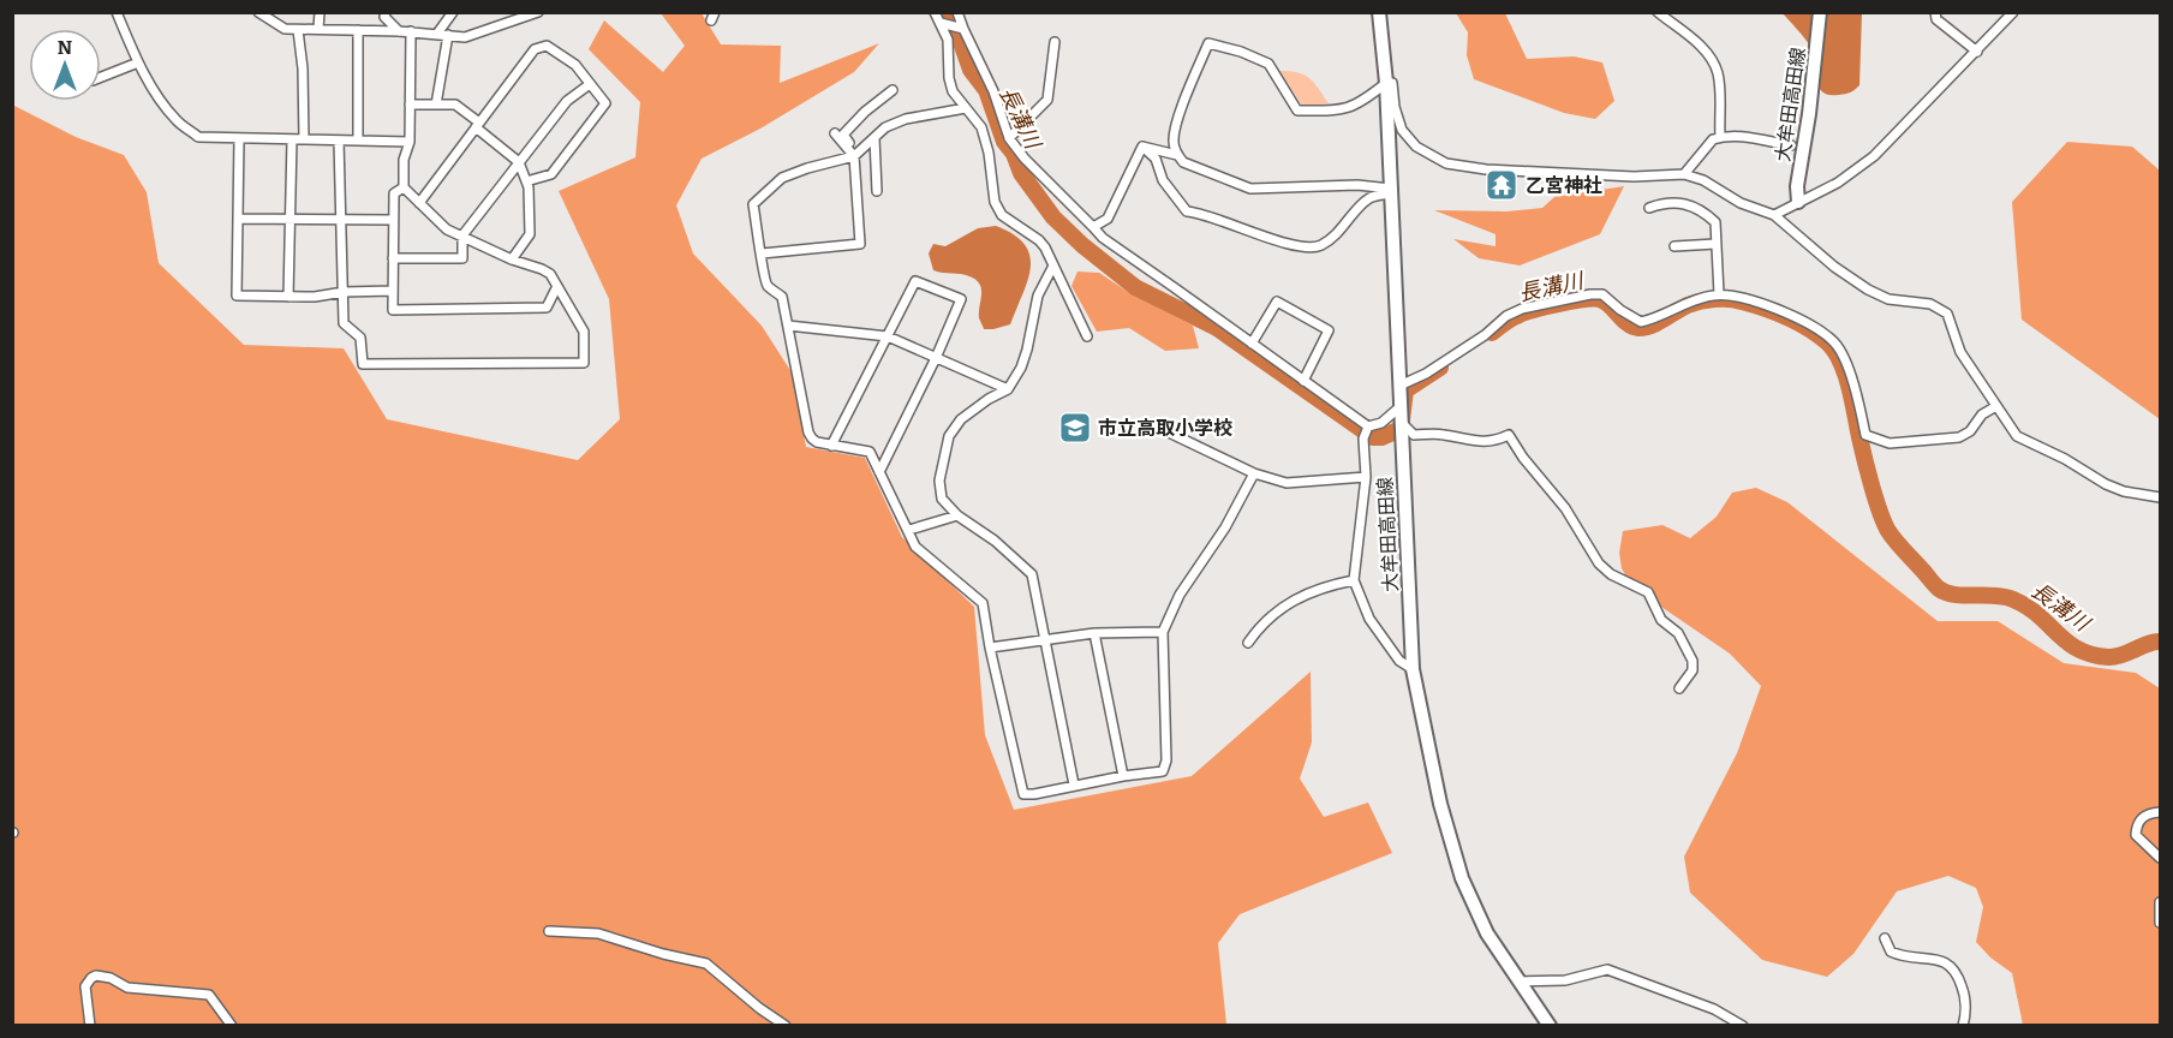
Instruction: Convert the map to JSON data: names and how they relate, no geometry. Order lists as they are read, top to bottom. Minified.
{"streets":{"main road":["大牟田高田線"]},"water":["長溝川"],"places":{"temple":["乙宮神社"],"school or university":["市立高取小学校"]},"north":"top"}
